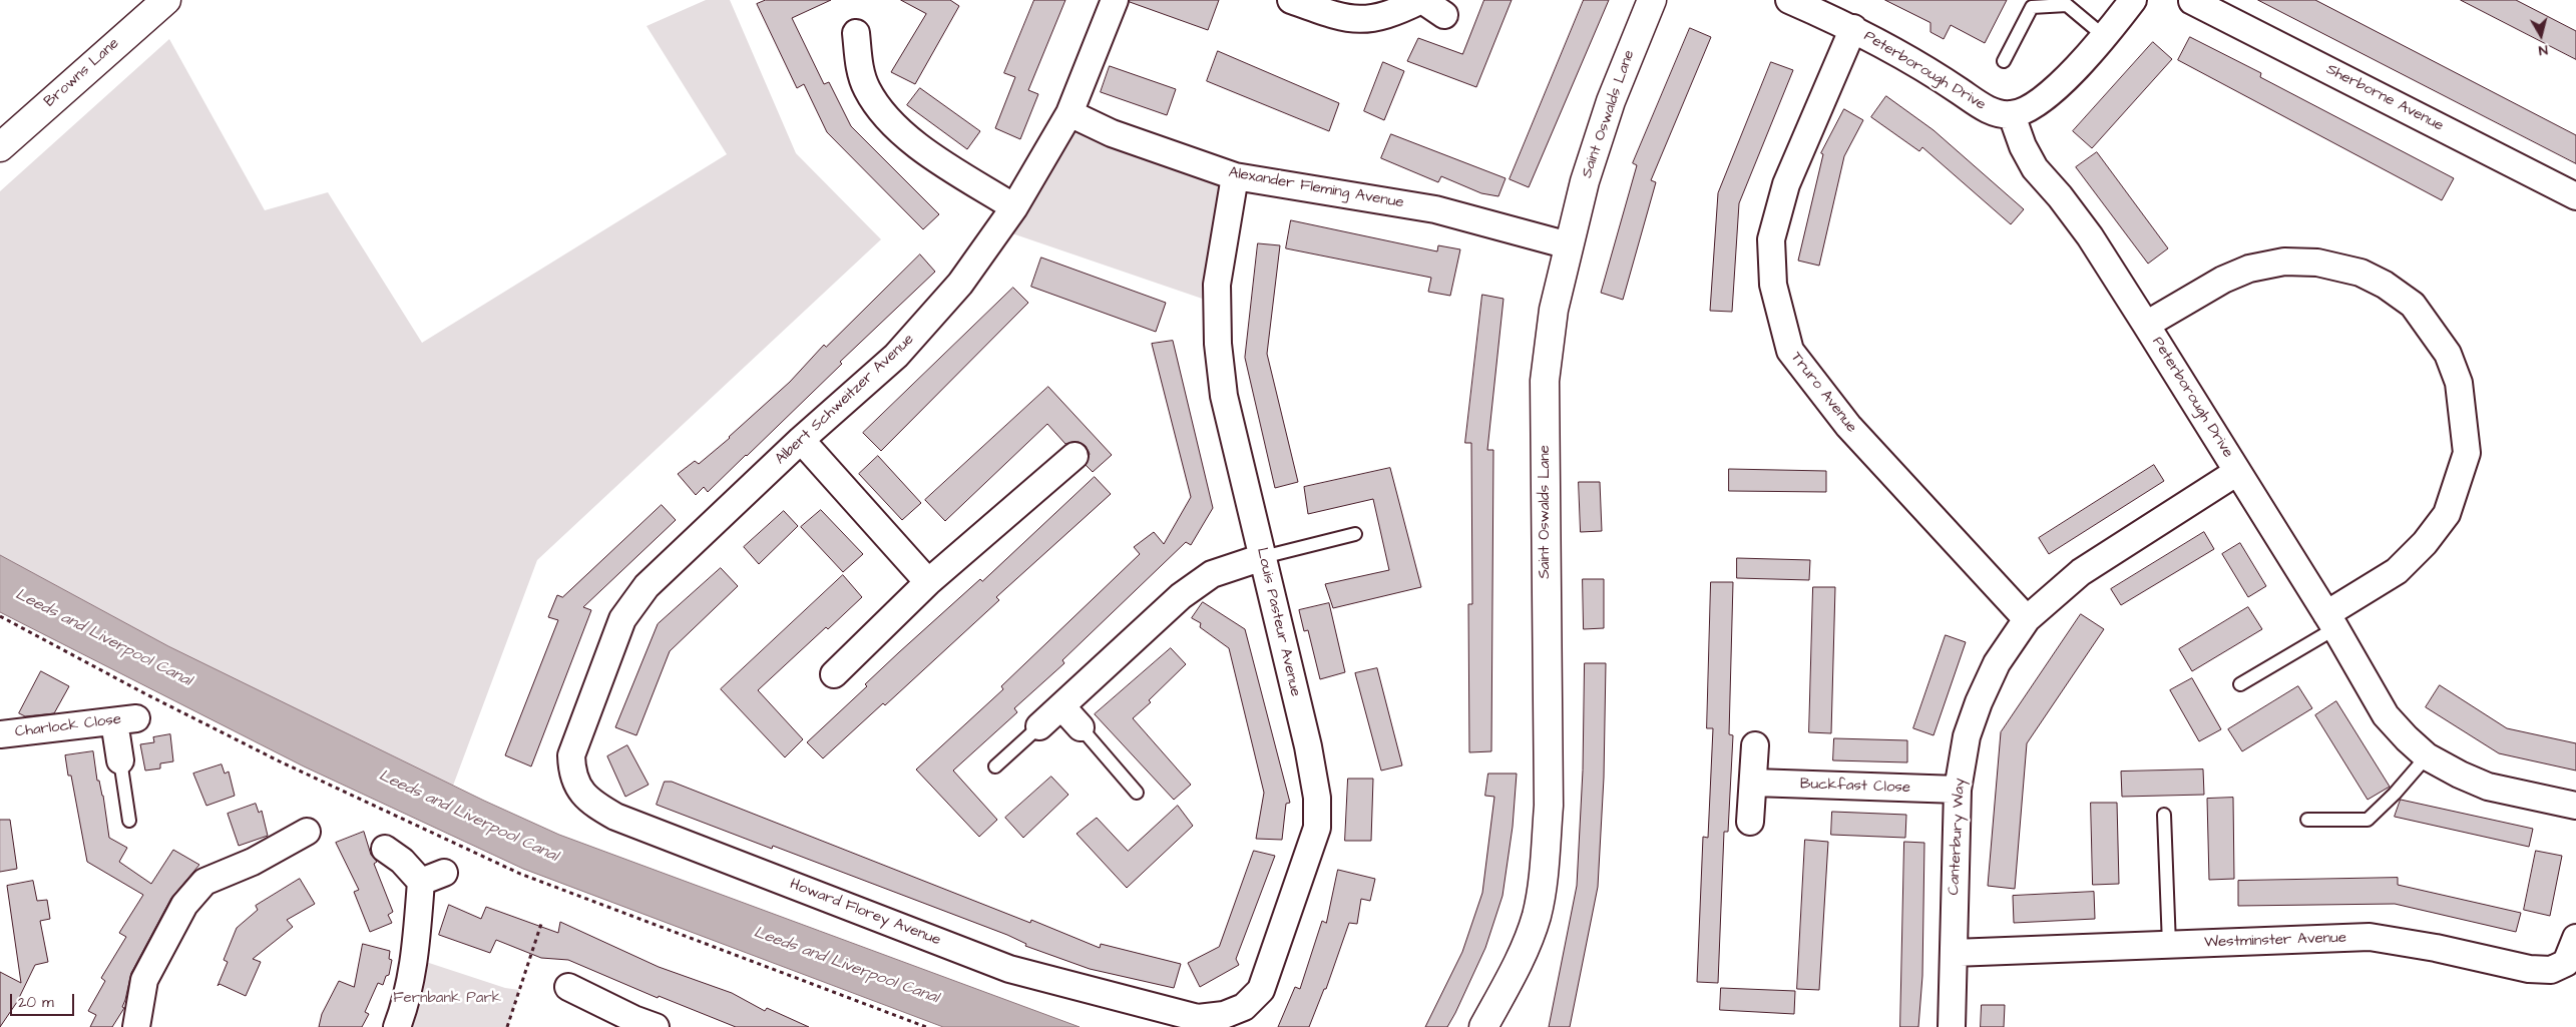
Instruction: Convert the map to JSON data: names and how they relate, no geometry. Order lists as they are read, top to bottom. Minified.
{"streets":{"street":["Peterborough Drive","Browns Lane","Sherborne Avenue","Saint Oswalds Lane","Alexander Fleming Avenue","Truro Avenue","Albert Schweitzer Avenue","Louis Pasteur Avenue","Charlock Close","Buckfast Close","Canterbury Way","Howard Florey Avenue","Westminster Avenue"]},"crossings":[["Peterborough Drive","Truro Avenue"],["Peterborough Drive","Canterbury Way"],["Saint Oswalds Lane","Alexander Fleming Avenue"],["Alexander Fleming Avenue","Albert Schweitzer Avenue"],["Alexander Fleming Avenue","Louis Pasteur Avenue"],["Truro Avenue","Canterbury Way"],["Albert Schweitzer Avenue","Howard Florey Avenue"],["Louis Pasteur Avenue","Howard Florey Avenue"],["Buckfast Close","Canterbury Way"],["Canterbury Way","Westminster Avenue"]],"water":["Leeds and Liverpool Canal"],"parks":["Fernbank Park"],"scale_bar":"20 m","north":"bottom"}
